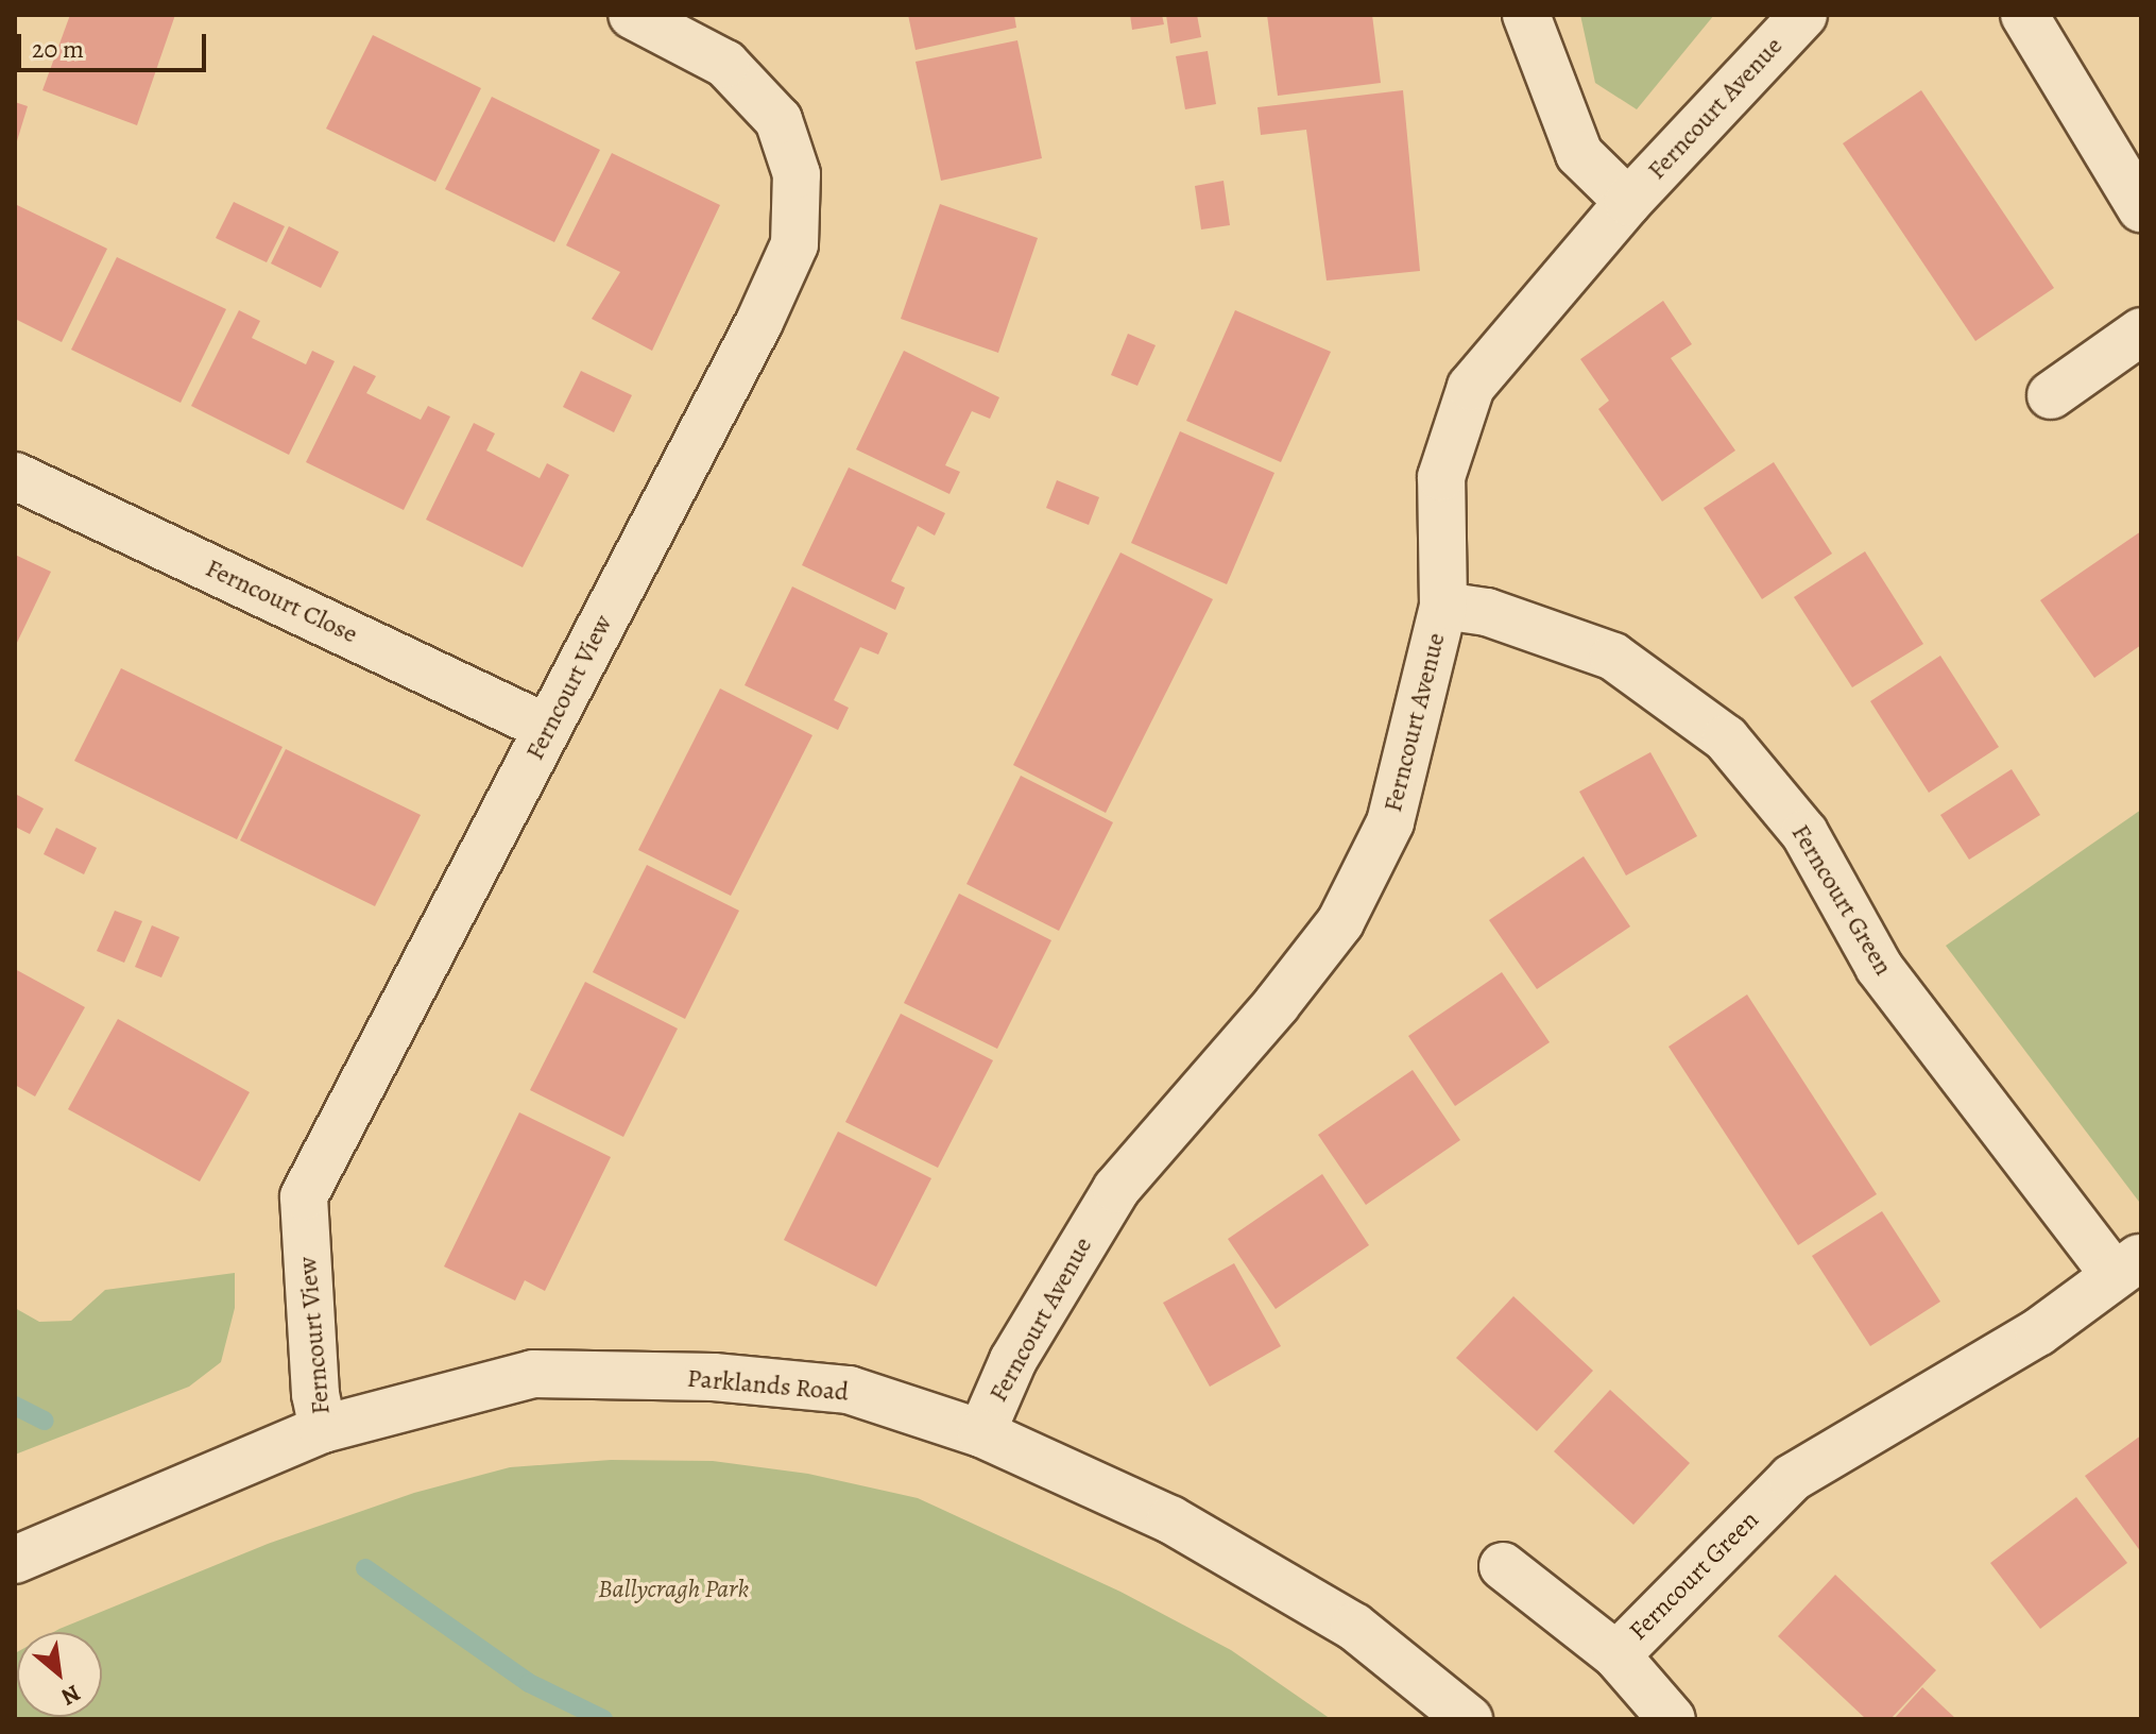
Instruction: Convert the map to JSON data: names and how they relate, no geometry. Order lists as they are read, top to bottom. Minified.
{"streets":{"street":["Ferncourt Avenue","Ferncourt Close","Ferncourt View","Ferncourt Green","Parklands Road"]},"crossings":[["Ferncourt Avenue","Ferncourt Green"],["Ferncourt Avenue","Parklands Road"],["Ferncourt Close","Ferncourt View"],["Ferncourt View","Parklands Road"]],"parks":["Ballycragh Park"],"scale_bar":"20 m","north":"bottom right"}
